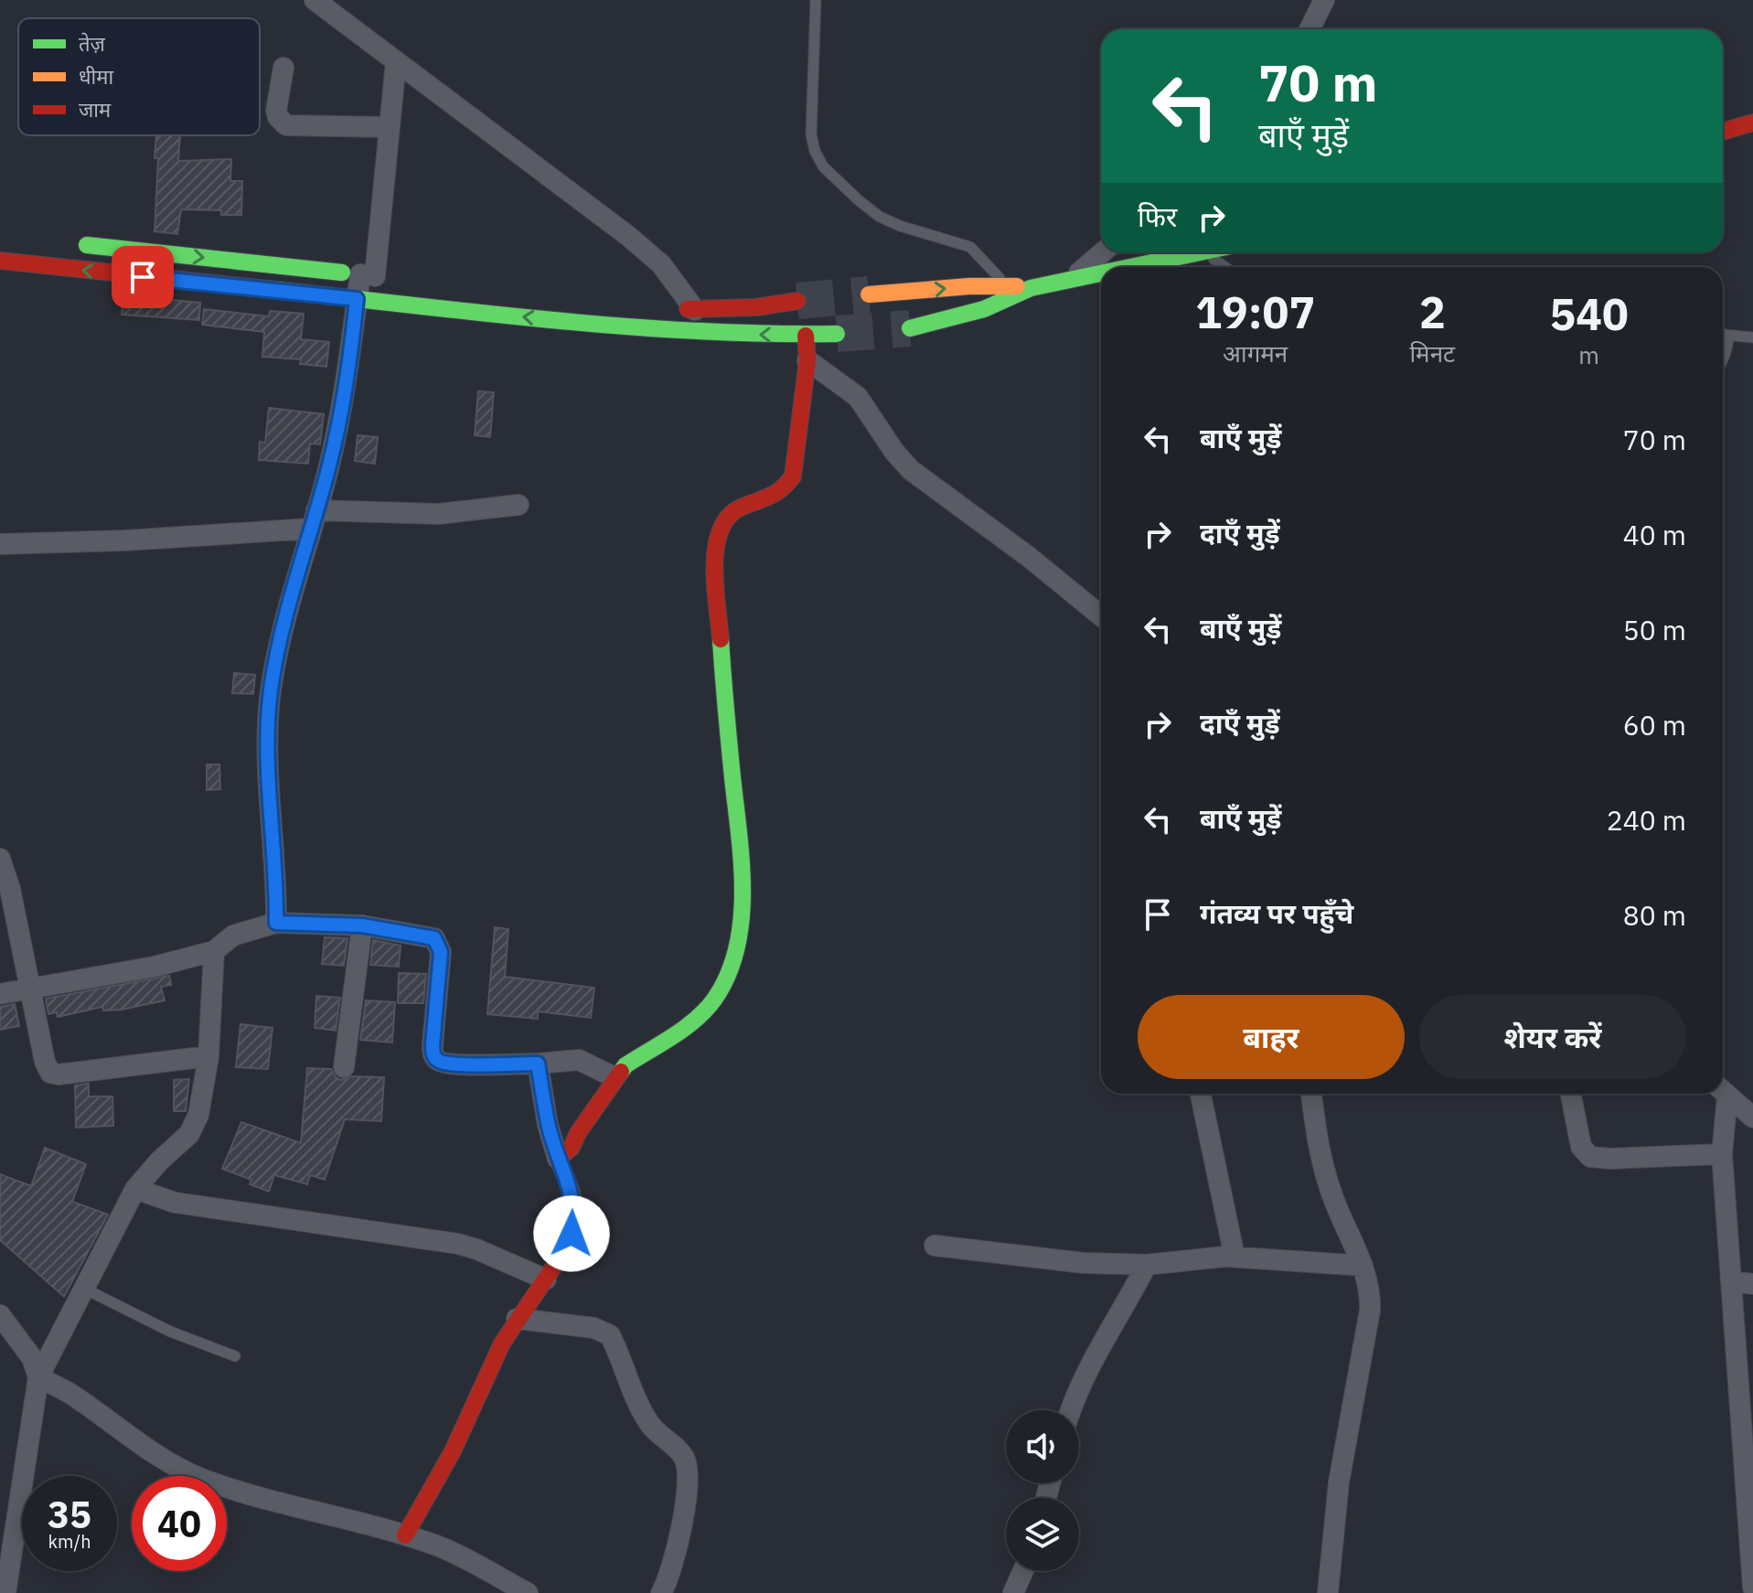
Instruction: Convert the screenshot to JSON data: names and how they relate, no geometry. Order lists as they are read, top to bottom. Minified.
{"legend":["तेज़","धीमा","जाम"],"page":{"turn":["70 m","बाएँ मुड़ें"],"then":"फिर","eta":["19:07","आगमन","2","मिनट","540","m"],"list":[{"name":"बाएँ मुड़ें","value":"70 m"},{"name":"दाएँ मुड़ें","value":"40 m"},{"name":"बाएँ मुड़ें","value":"50 m"},{"name":"दाएँ मुड़ें","value":"60 m"},{"name":"बाएँ मुड़ें","value":"240 m"},{"name":"गंतव्य पर पहुँचे","value":"80 m"}],"buttons":["बाहर","शेयर करें"],"speed":"35 km/h","limit":"40"}}
